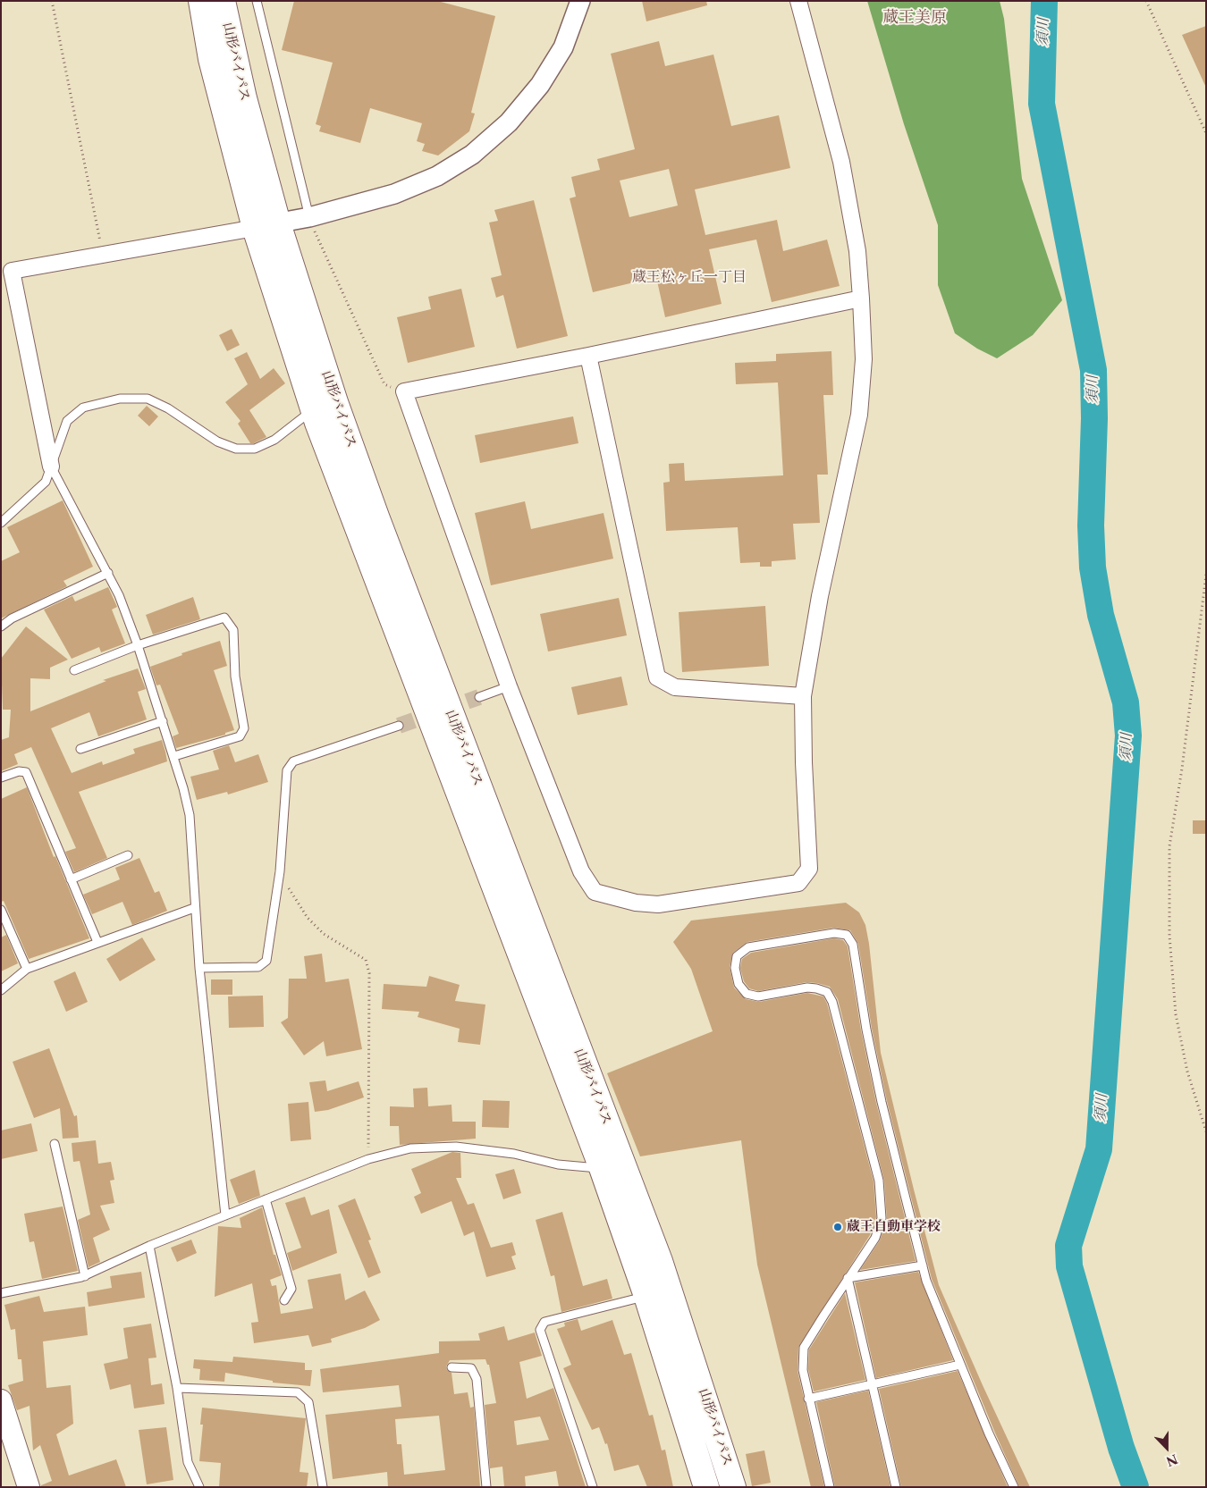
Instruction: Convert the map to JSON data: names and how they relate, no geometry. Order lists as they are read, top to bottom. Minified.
{"streets":{"highway":["山形バイパス"]},"districts":["蔵王美原","蔵王松ヶ丘一丁目"],"water":["須川"],"places":["蔵王自動車学校"],"north":"bottom"}
